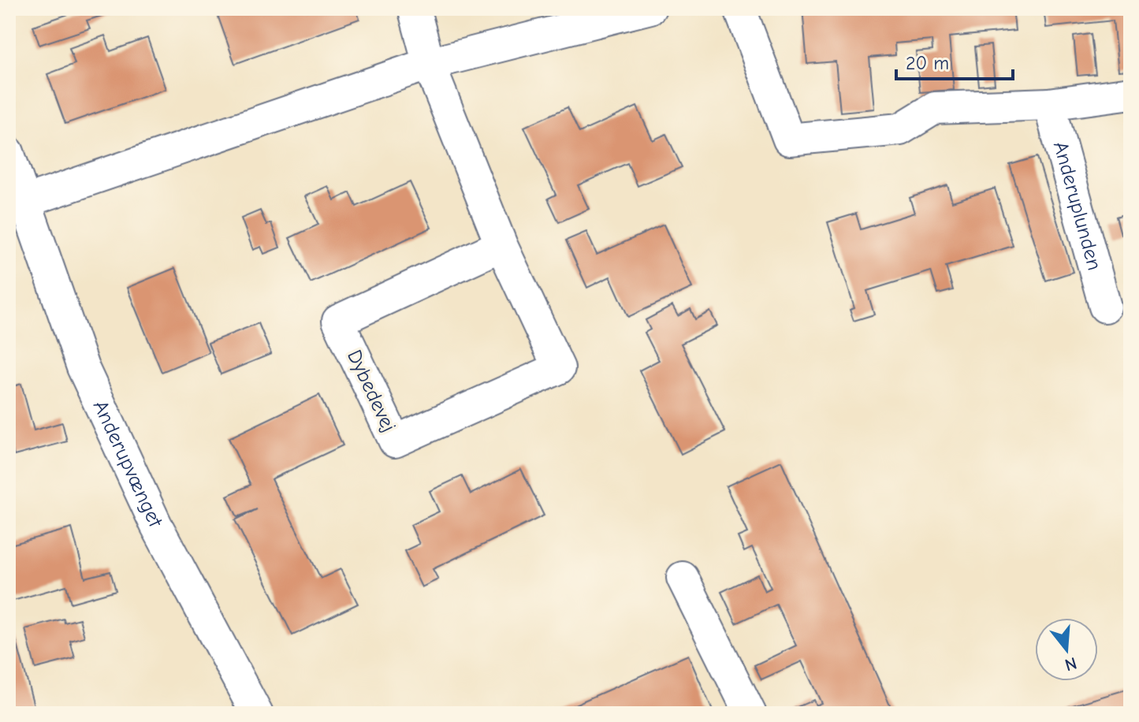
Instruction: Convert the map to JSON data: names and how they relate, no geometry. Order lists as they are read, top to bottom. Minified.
{"streets":{"street":["Anderuplunden","Dybedevej","Anderupvænget"]},"scale_bar":"20 m","north":"bottom"}
